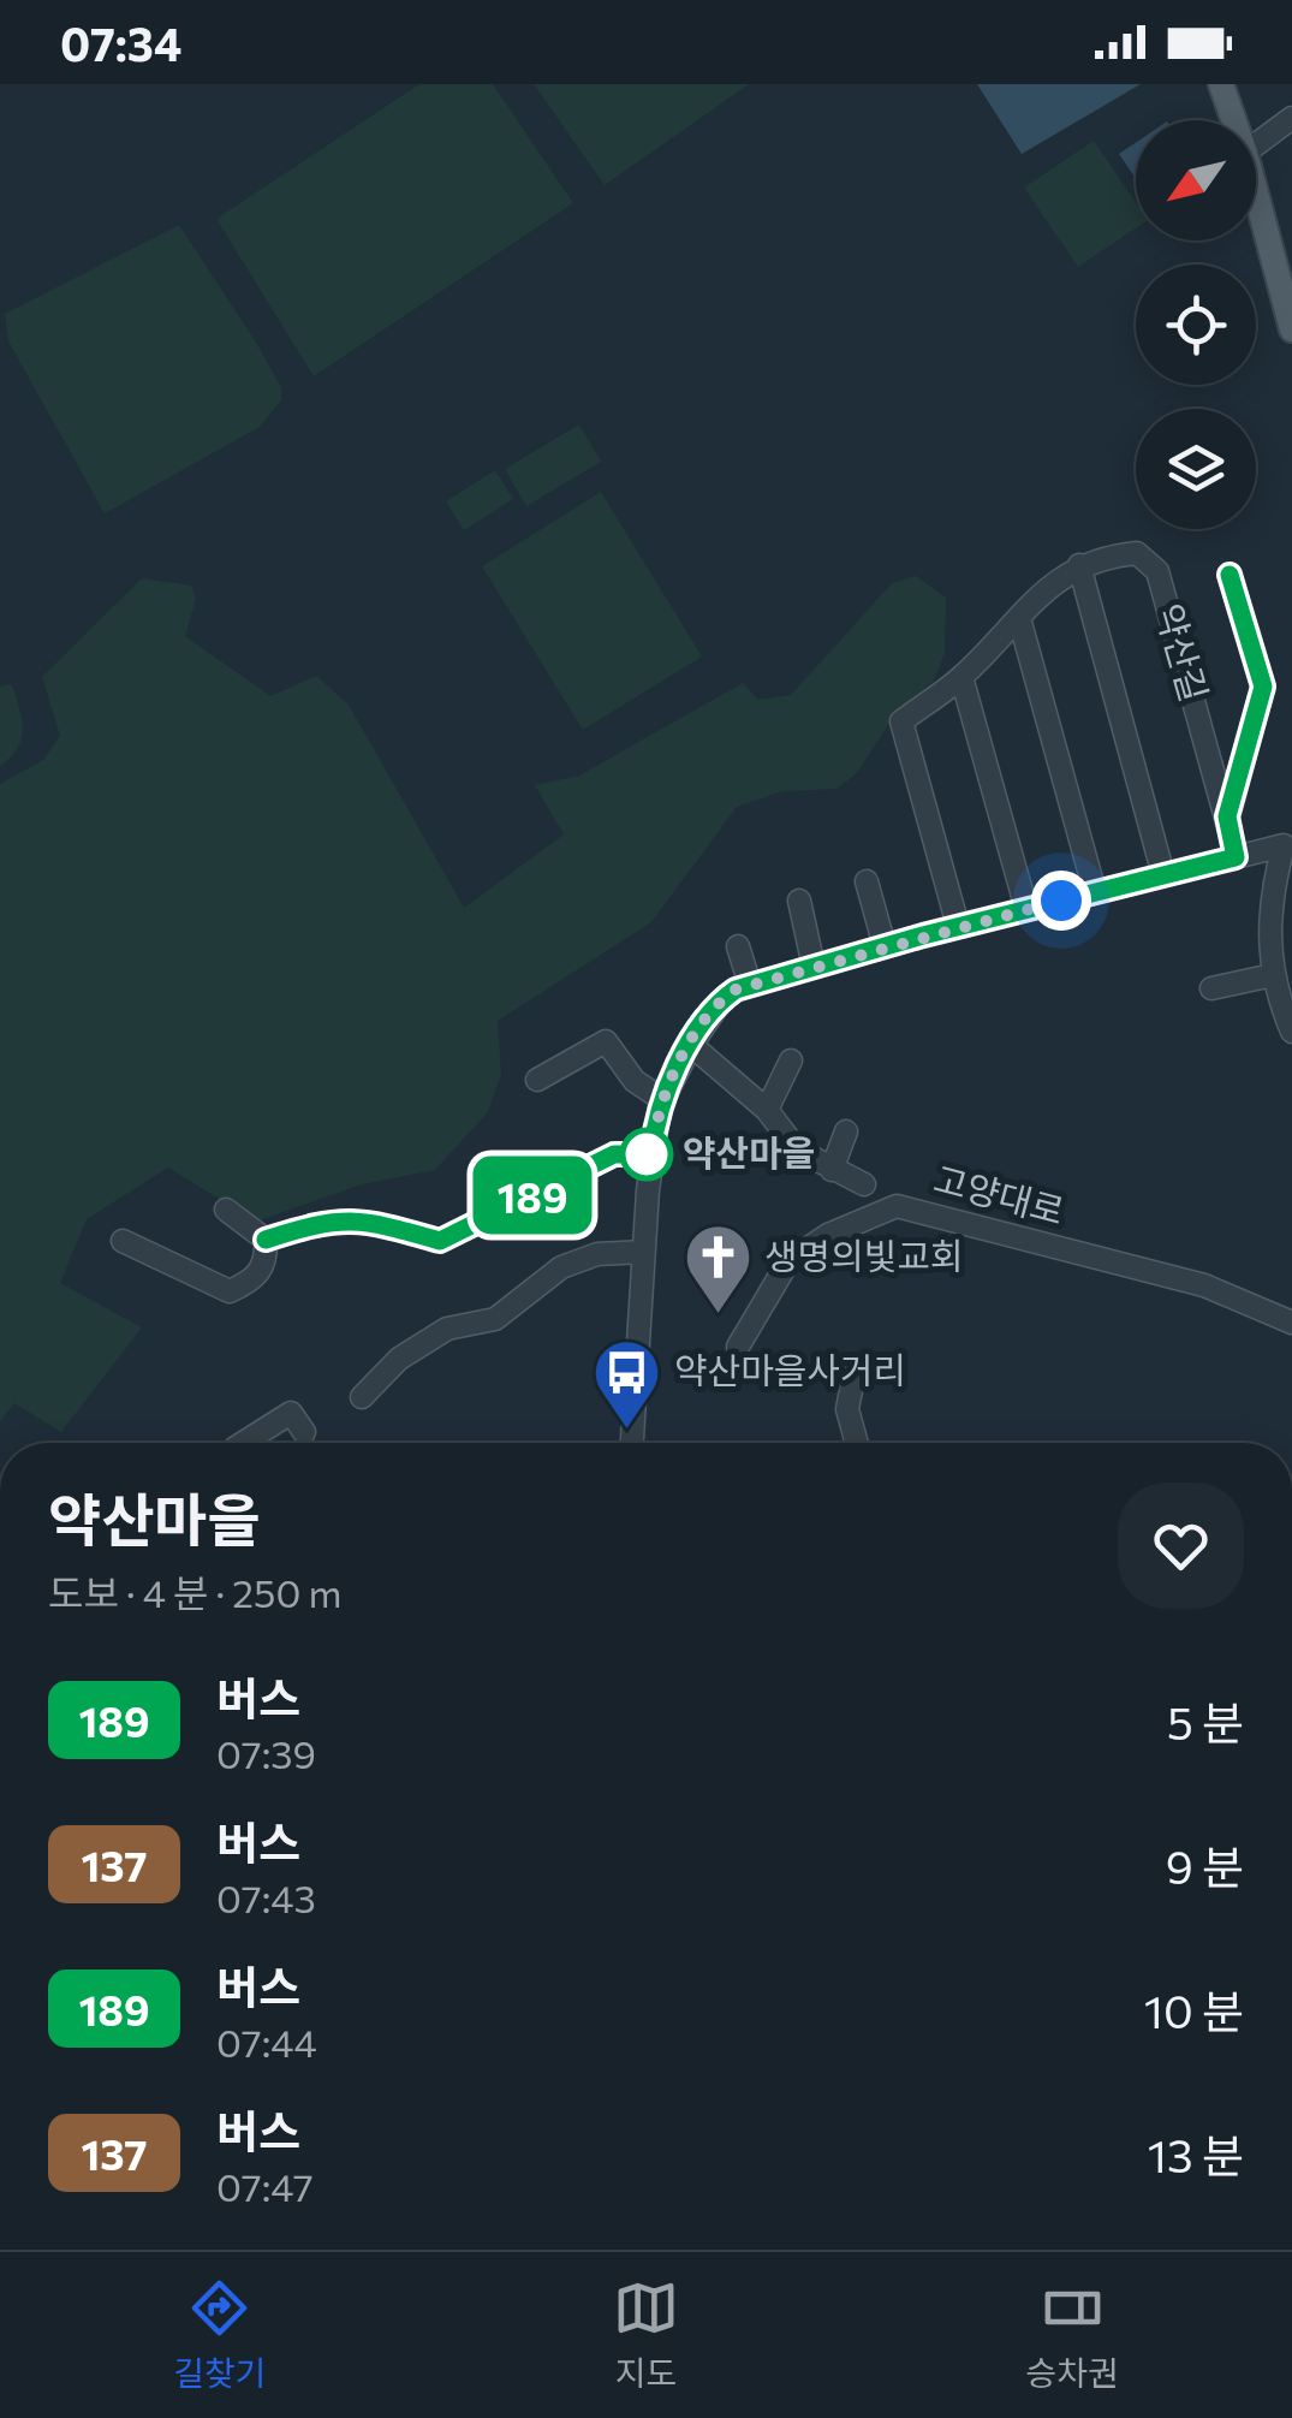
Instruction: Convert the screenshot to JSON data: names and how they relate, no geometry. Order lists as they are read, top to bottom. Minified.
{"streets":{"street":["약산길","고양대로"]},"places":{"other":["약산마을"],"church":["생명의빛교회"],"bus stop":["약산마을사거리"]},"lines":["bus line 189"],"north":"bottom left","page":{"status":"07:34","on_map":"189","heading":["약산마을","도보 · 4 분 · 250 m"],"list":[{"mark":"189","name":"버스","note":"07:39","value":"5 분"},{"mark":"137","name":"버스","note":"07:43","value":"9 분"},{"mark":"189","name":"버스","note":"07:44","value":"10 분"},{"mark":"137","name":"버스","note":"07:47","value":"13 분"}],"tabs":["길찾기","지도","승차권"]}}
